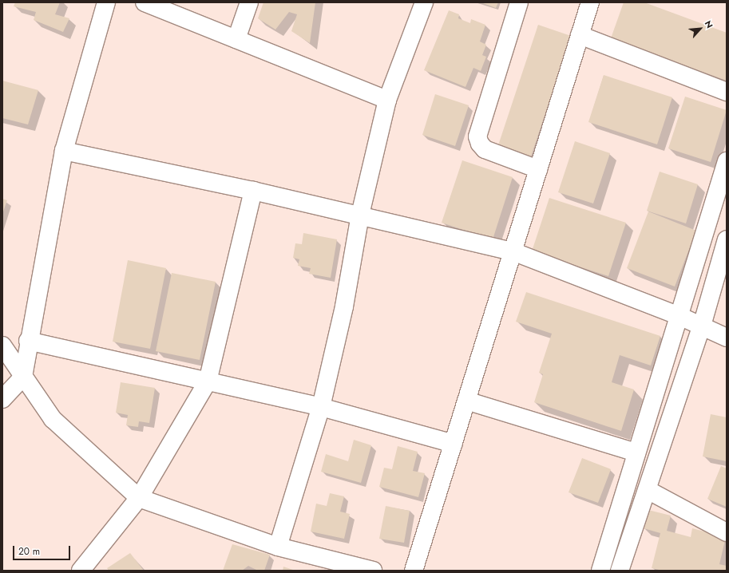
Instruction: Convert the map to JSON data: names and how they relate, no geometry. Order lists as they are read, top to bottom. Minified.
{"scale_bar":"20 m","north":"top right"}
